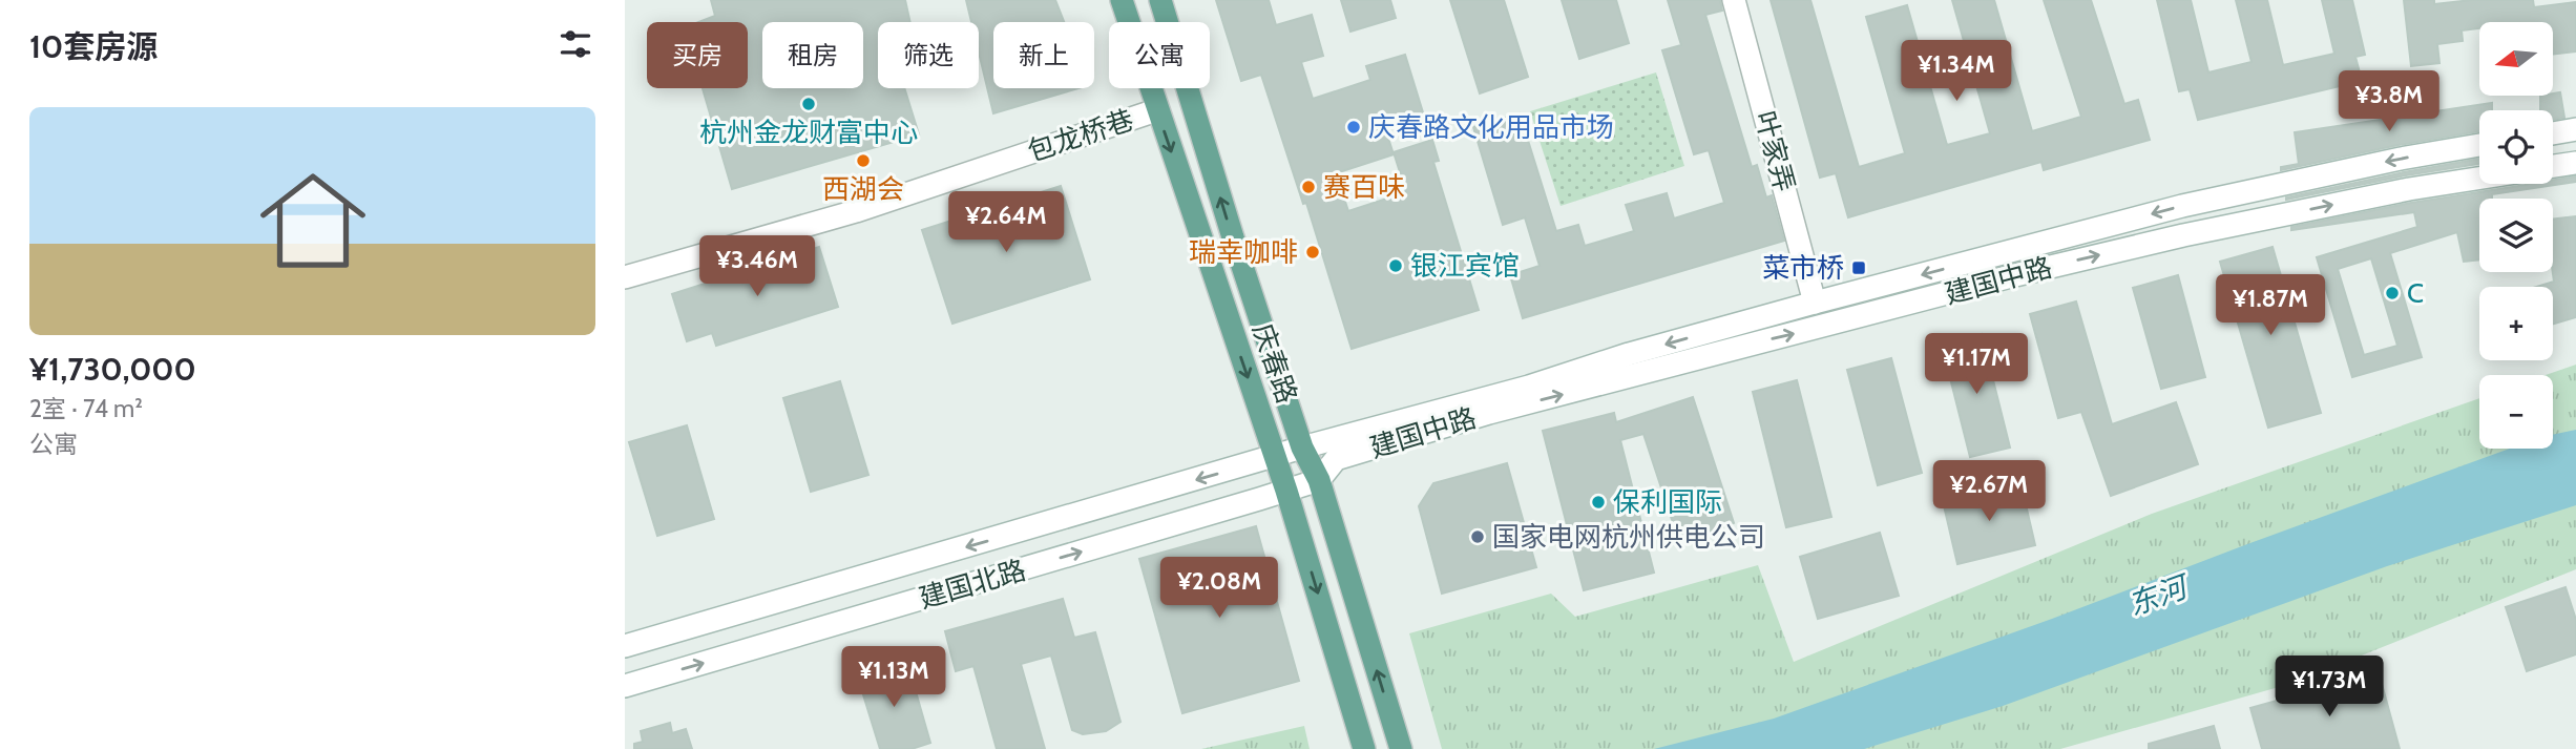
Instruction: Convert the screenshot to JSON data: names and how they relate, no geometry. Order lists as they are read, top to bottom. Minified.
{"streets":{"main road":["包龙桥巷","叶家弄","建国中路","庆春路","建国北路"]},"crossings":[["包龙桥巷","庆春路"],["叶家弄","建国中路"],["建国中路","庆春路"],["建国中路","建国北路"],["庆春路","建国北路"]],"water":["东河"],"places":{"other":["杭州金龙财富中心","庆春路文化用品市场","西湖会","赛百味","瑞幸咖啡","银江宾馆","C","保利国际","国家电网杭州供电公司"],"transit":["菜市桥"]},"north":"left","page":{"heading":"10套房源","map_buttons":["+","−"],"chip":["买房","租房","筛选","新上","公寓"],"price":["¥1.34M","¥3.8M","¥2.64M","¥3.46M","¥1.87M","¥1.17M","¥2.67M","¥2.08M","¥1.13M","¥1.73M"],"list":[{"name":"¥1,730,000","note":"2室 · 74 m² · 公寓"}]}}
